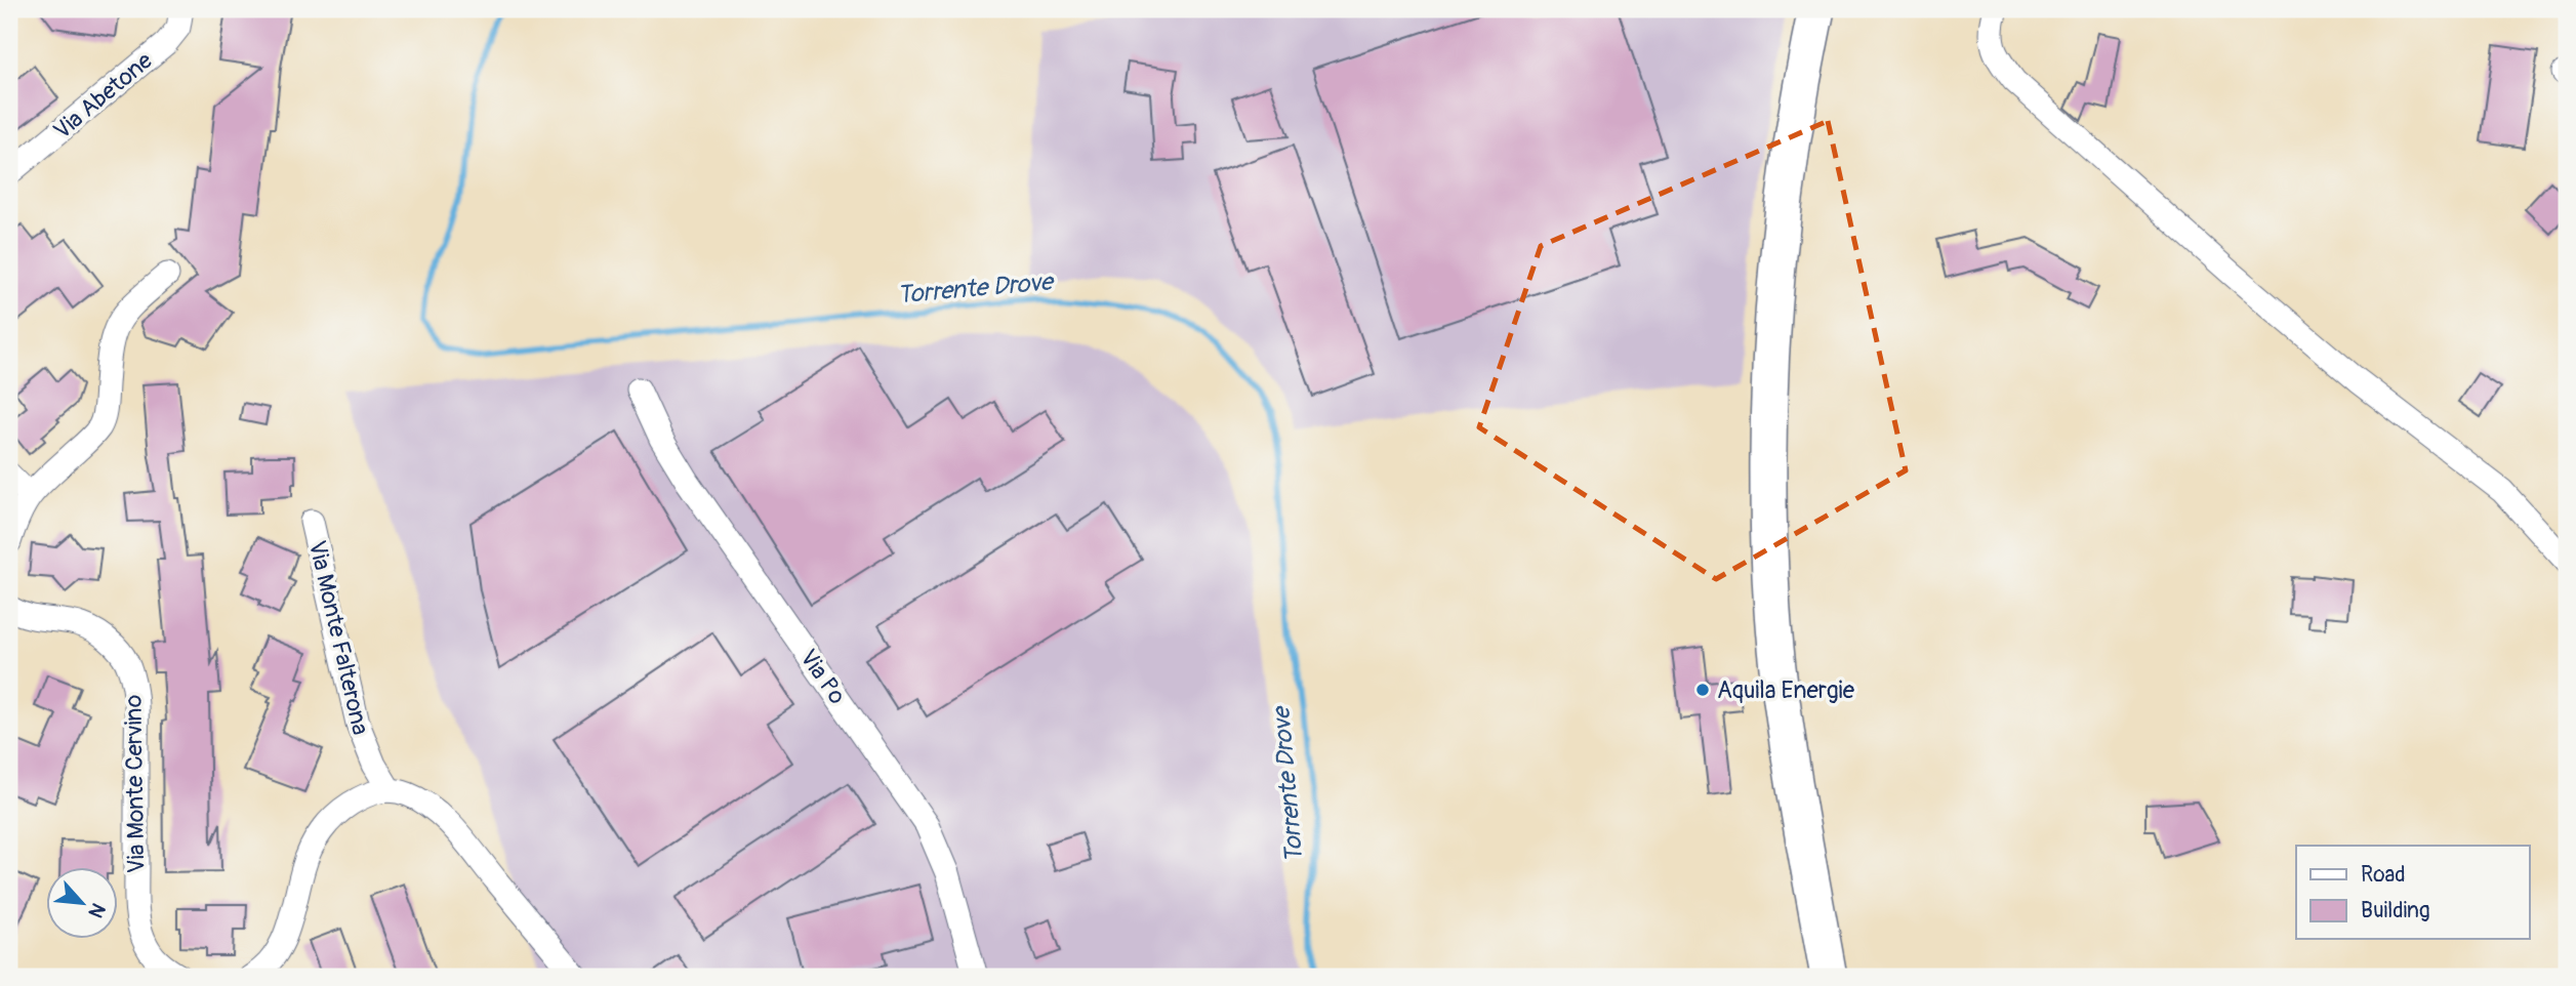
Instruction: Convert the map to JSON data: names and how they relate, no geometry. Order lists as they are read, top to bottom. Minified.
{"streets":{"street":["Via Abetone","Via Monte Falterona","Via Po","Via Monte Cervino"]},"water":["Torrente Drove"],"places":["Aquila Energie"],"legend":["Road","Building"],"north":"bottom right"}
